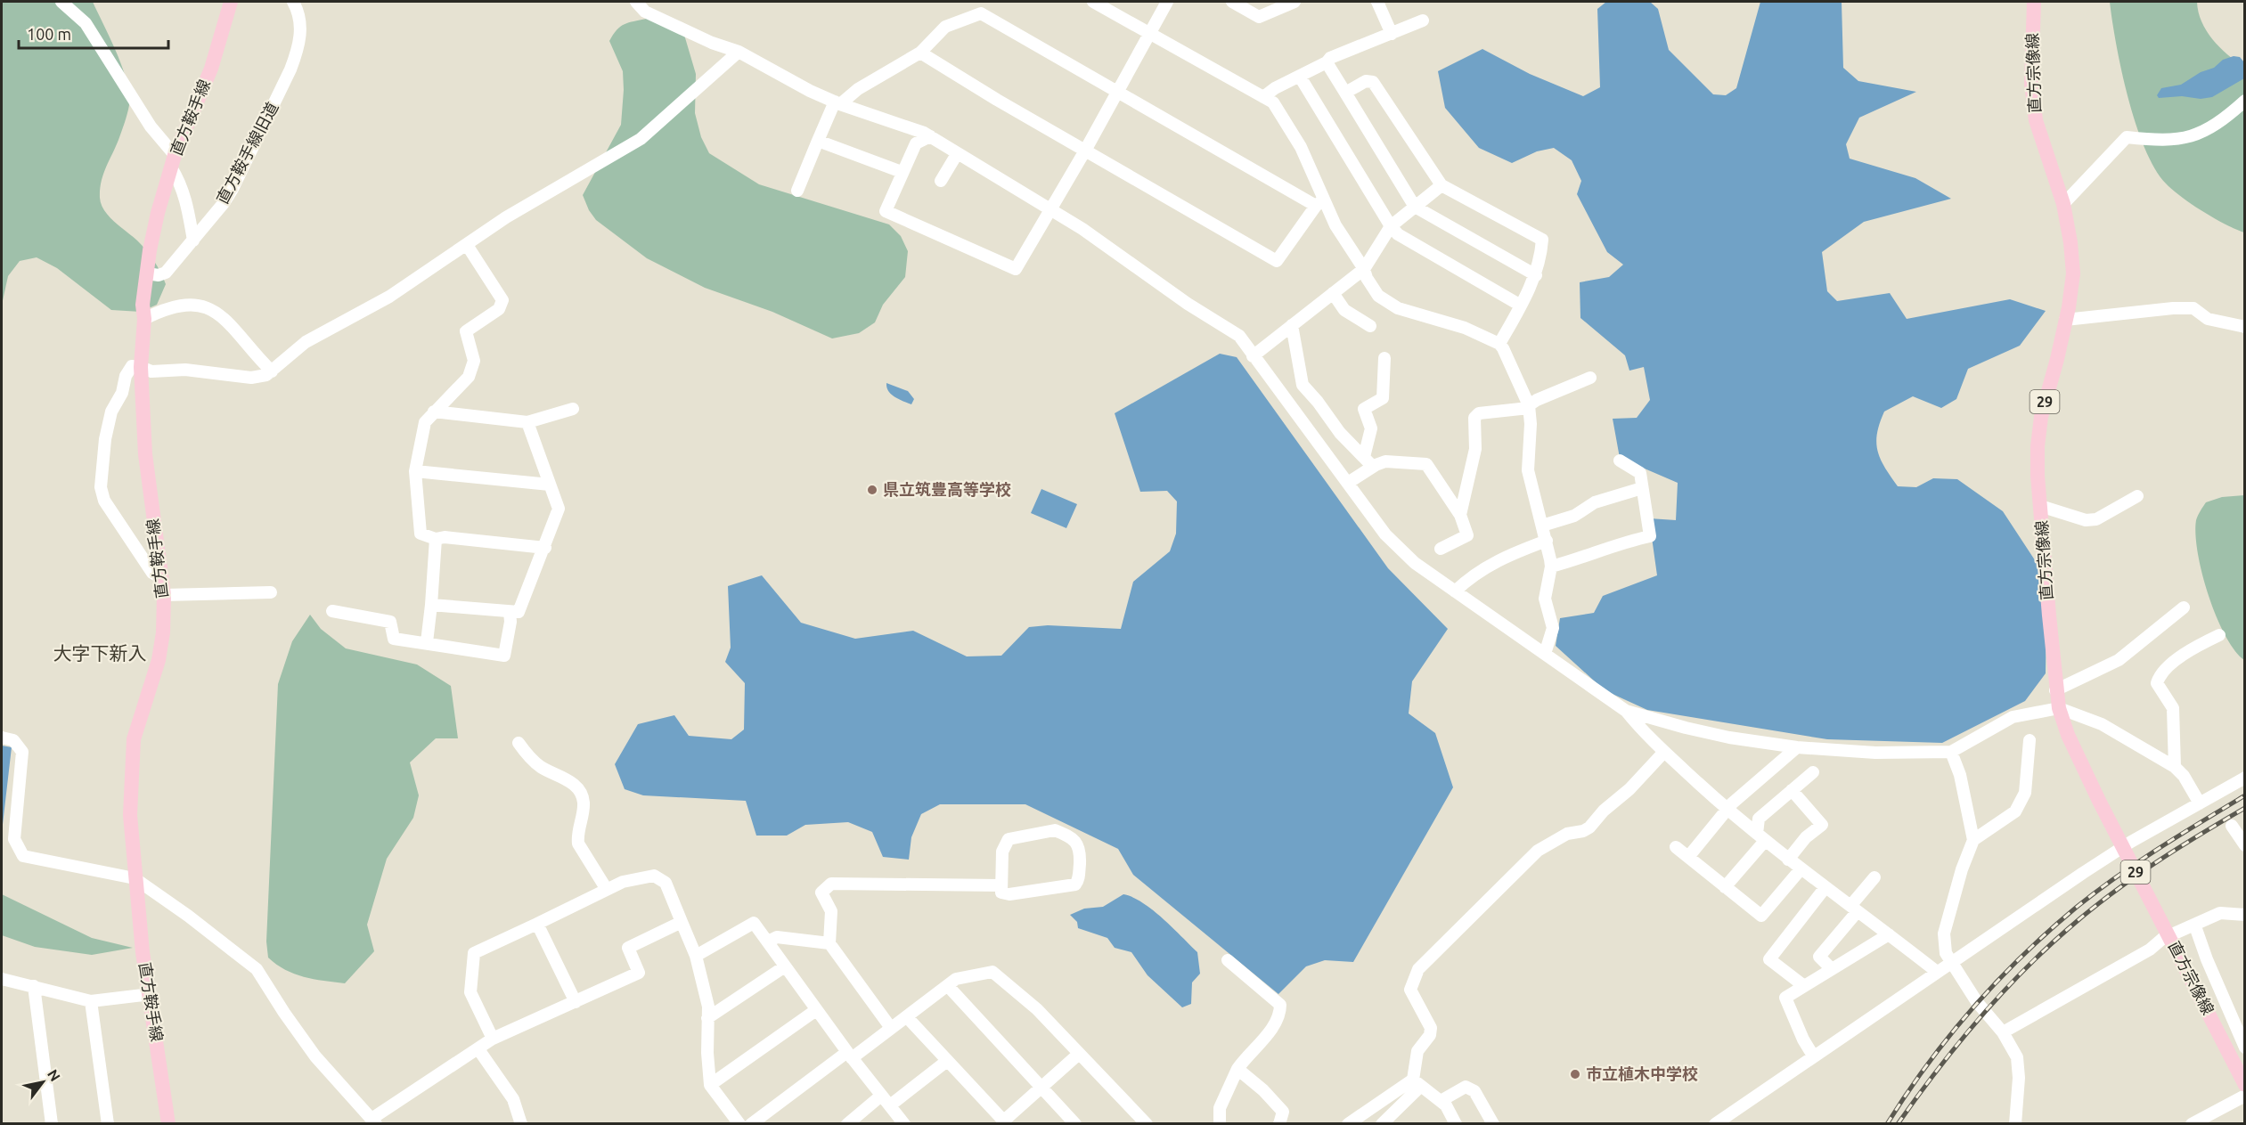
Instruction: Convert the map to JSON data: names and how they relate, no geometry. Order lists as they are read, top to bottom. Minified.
{"streets":{"main road":["直方宗像線","直方鞍手線","29"],"street":["直方鞍手線旧道"]},"crossings":[["直方鞍手線","直方鞍手線旧道"]],"districts":["大字下新入"],"places":["県立筑豊高等学校","市立植木中学校"],"scale_bar":"100 m","north":"top right"}
